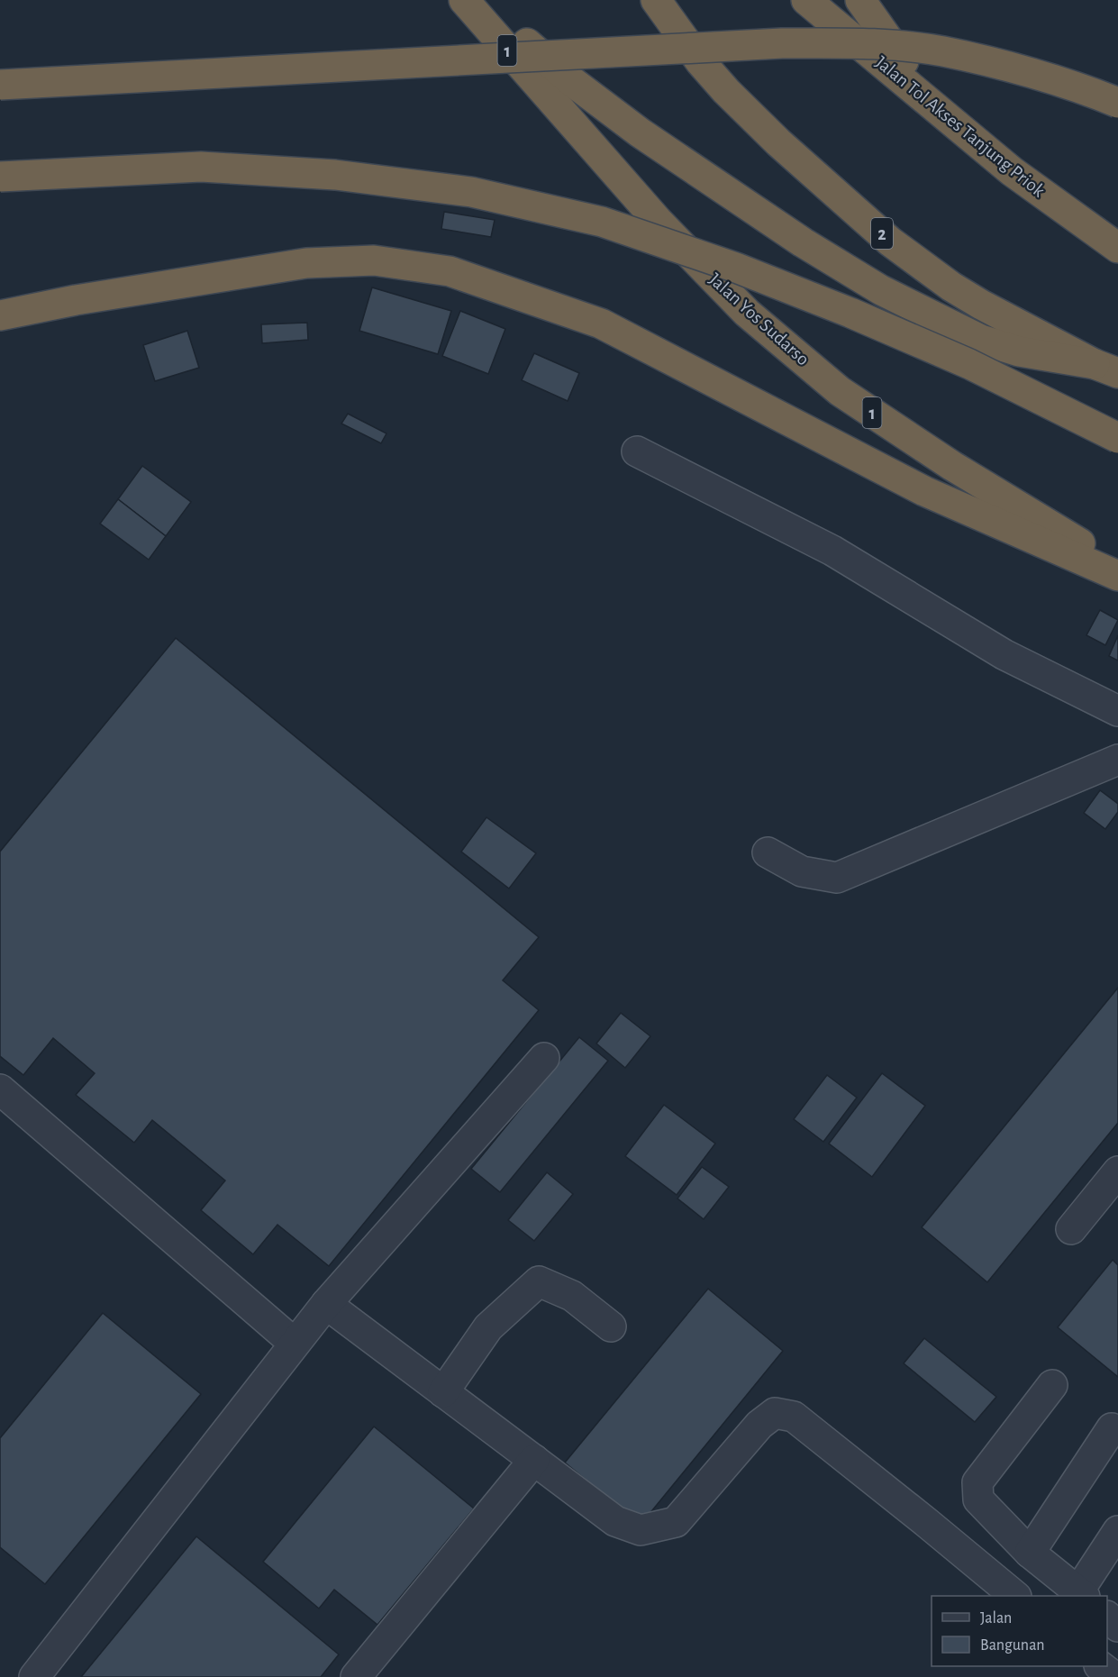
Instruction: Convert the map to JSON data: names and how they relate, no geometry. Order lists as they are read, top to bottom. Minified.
{"streets":{"highway":["1","Jalan Tol Akses Tanjung Priok","2","Jalan Yos Sudarso"]},"legend":["Jalan","Bangunan"]}
